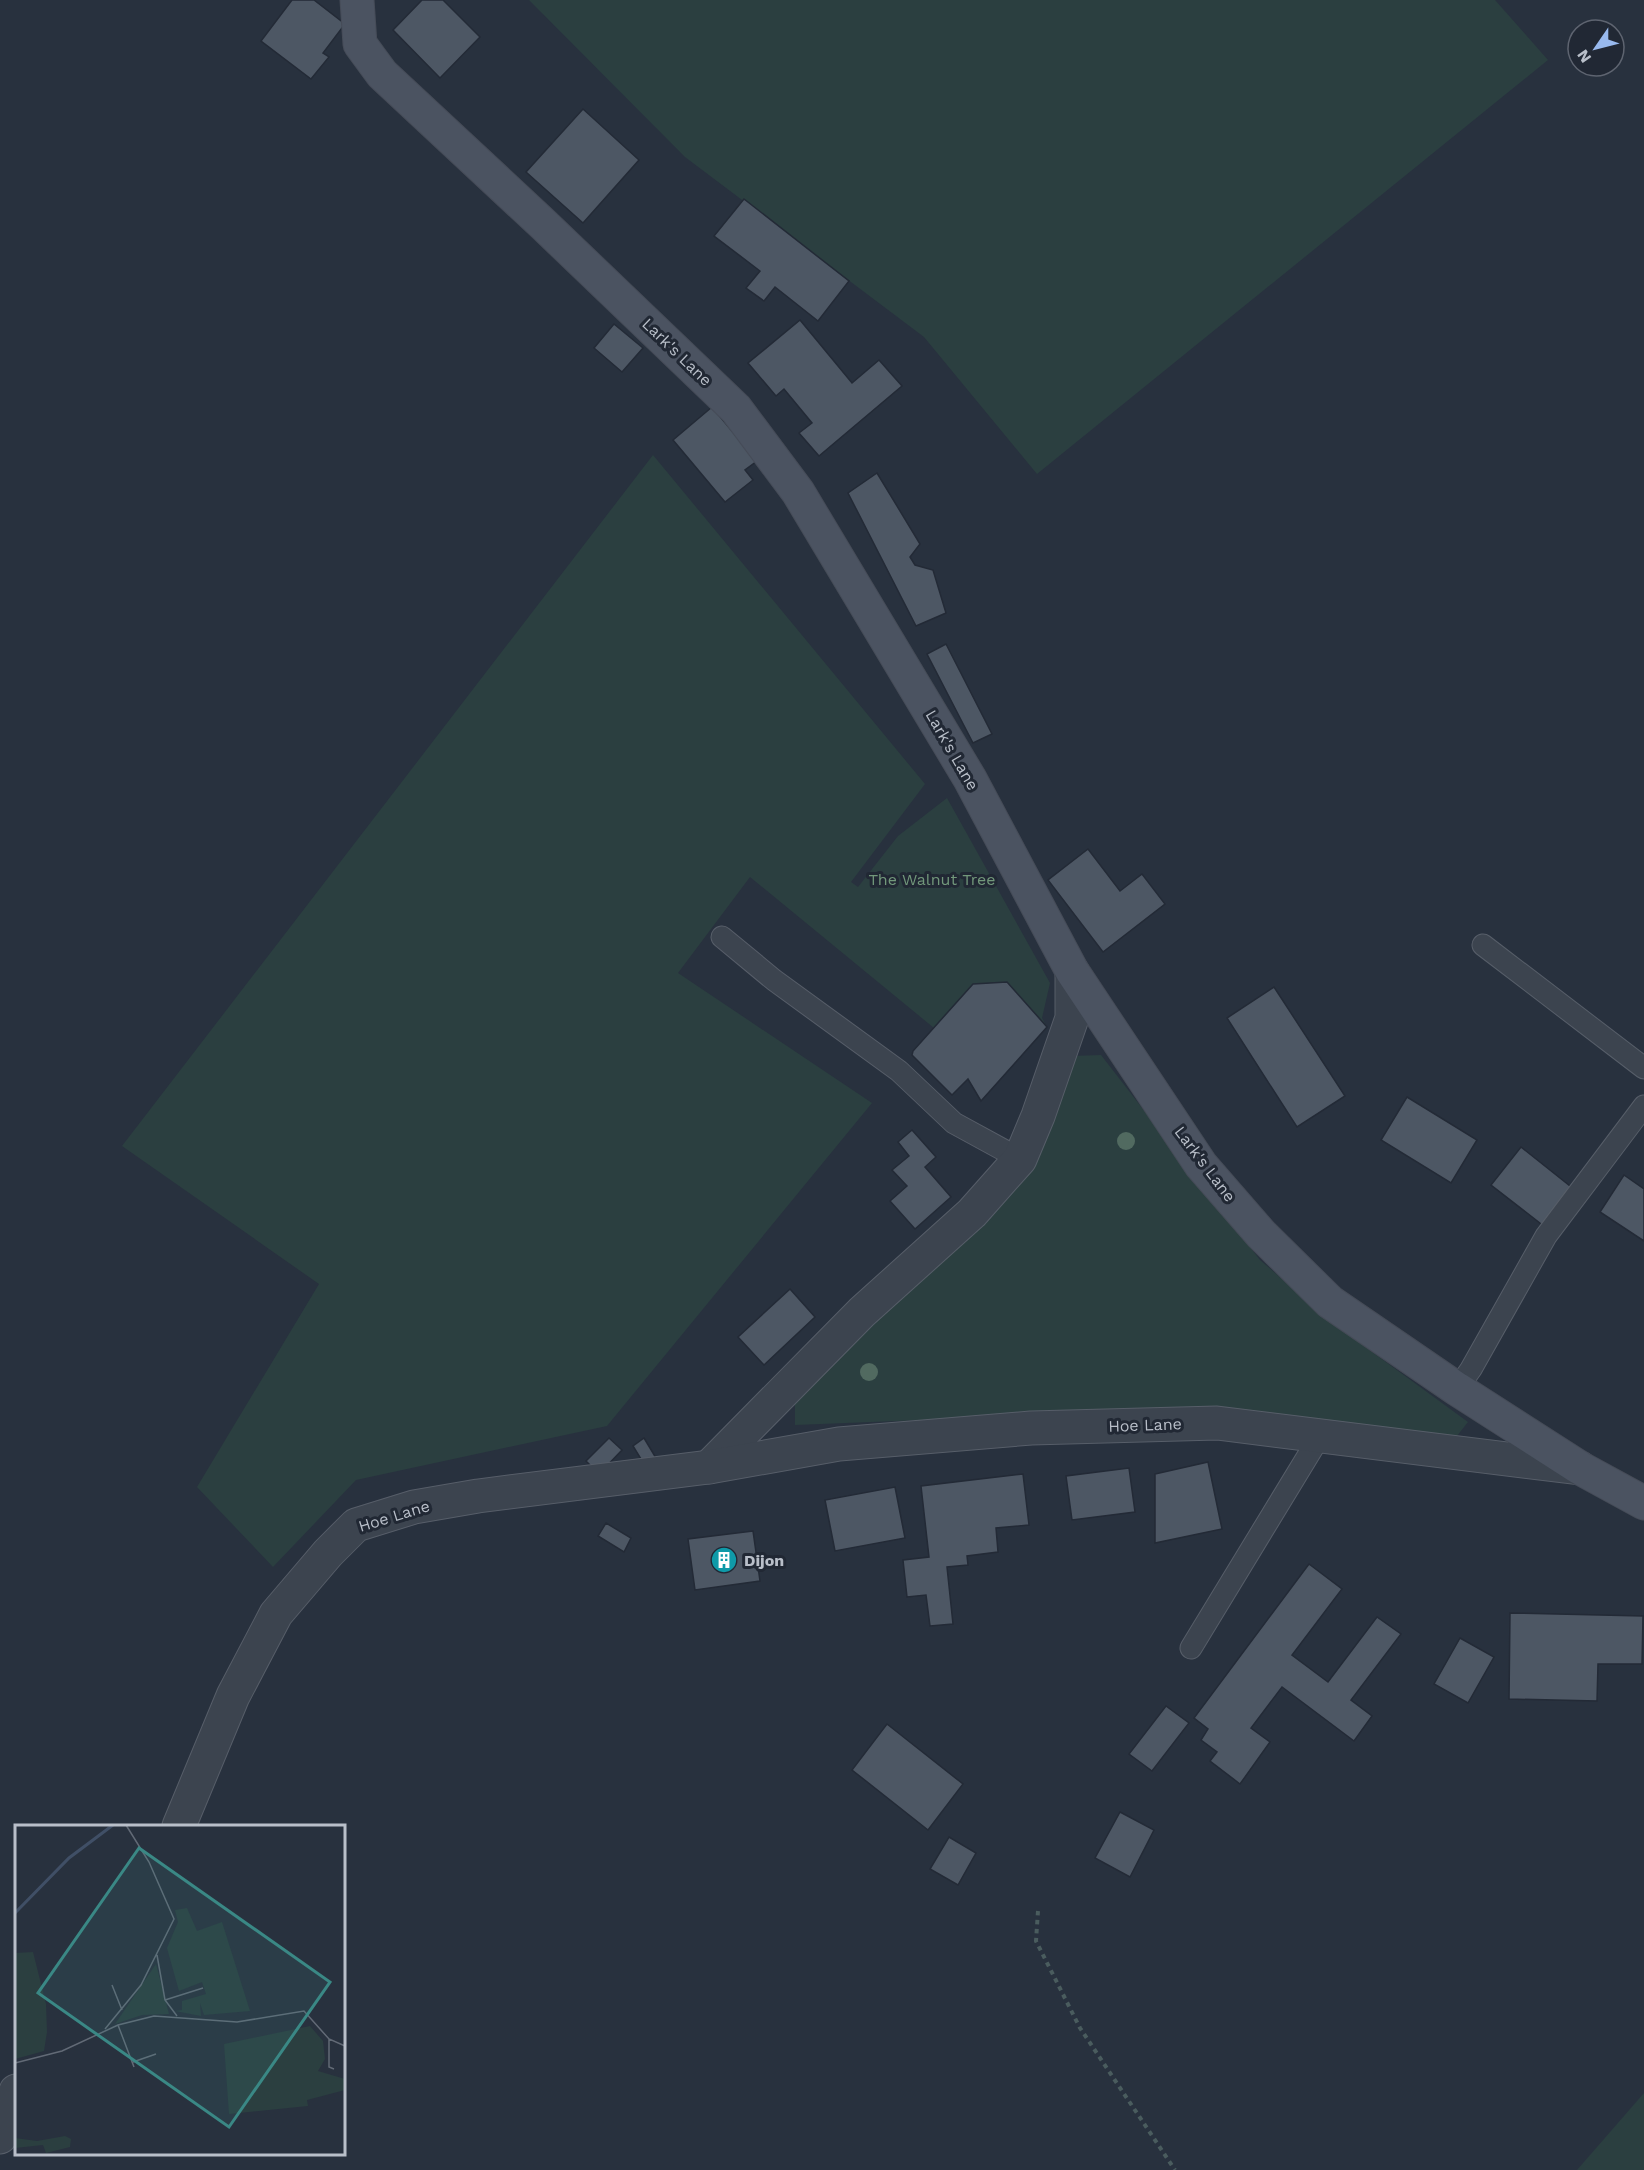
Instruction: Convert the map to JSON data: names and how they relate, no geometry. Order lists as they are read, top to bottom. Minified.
{"streets":{"street":["Lark's Lane","Hoe Lane"]},"crossings":[["Lark's Lane","Hoe Lane"]],"parks":["The Walnut Tree"],"places":{"building":["Dijon"]},"north":"bottom left"}
